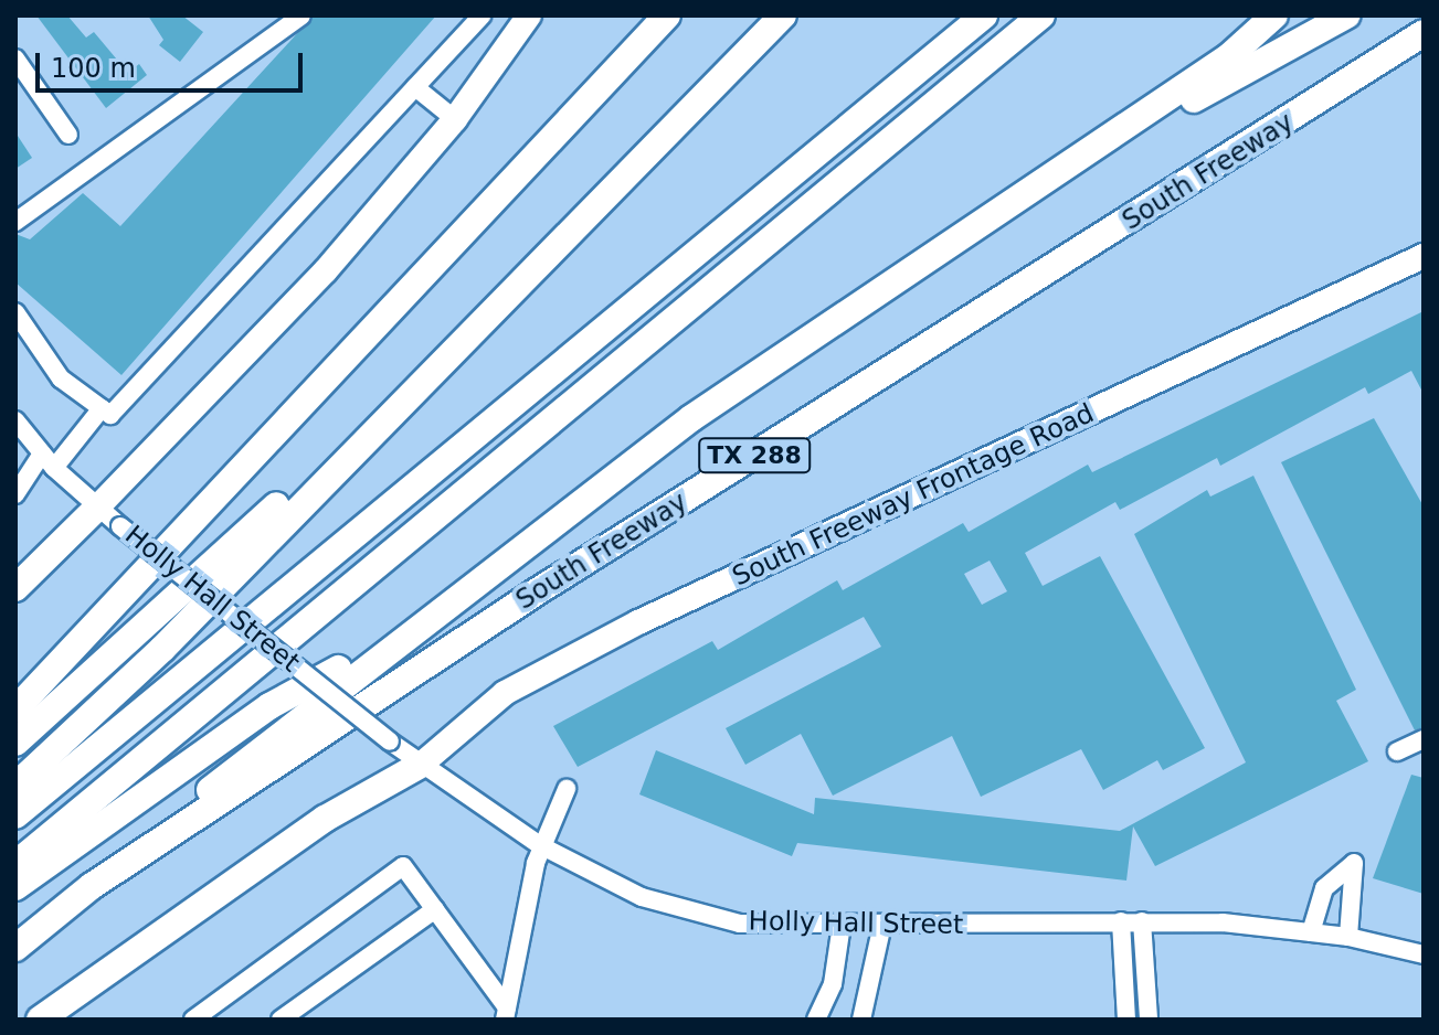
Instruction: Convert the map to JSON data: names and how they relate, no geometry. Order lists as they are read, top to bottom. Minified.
{"streets":{"highway":["South Freeway","TX 288"],"main road":["South Freeway Frontage Road"],"street":["Holly Hall Street"]},"crossings":[["South Freeway Frontage Road","Holly Hall Street"]],"scale_bar":"100 m"}
